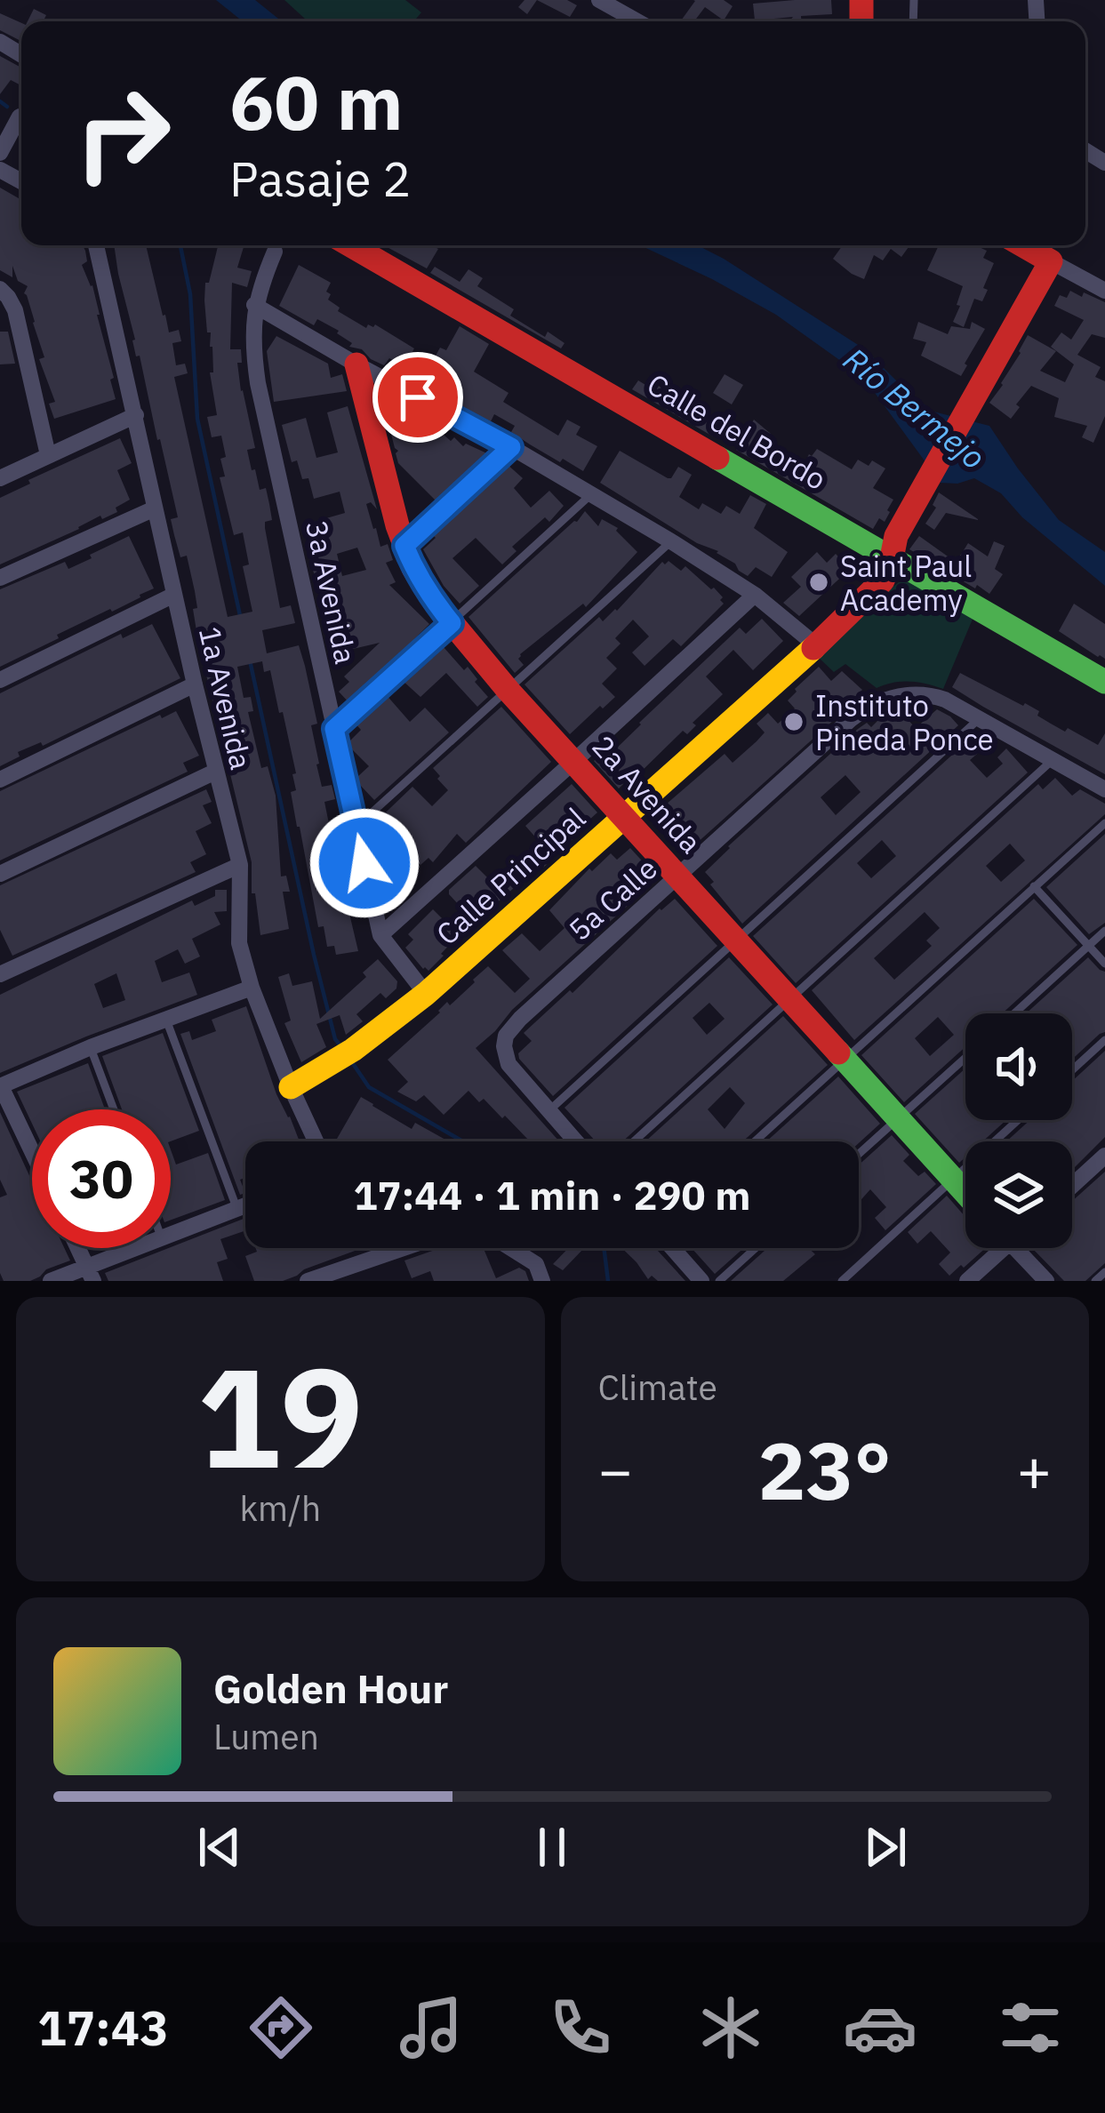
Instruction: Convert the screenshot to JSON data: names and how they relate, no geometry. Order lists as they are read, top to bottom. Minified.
{"streets":{"street":["Calle del Bordo","3a Avenida","1a Avenida","2a Avenida","Calle Principal","5a Calle"]},"crossings":[["Calle del Bordo","Calle Principal"],["3a Avenida","Calle Principal"],["1a Avenida","Calle Principal"],["2a Avenida","Calle Principal"],["2a Avenida","5a Calle"]],"water":["Río Bermejo"],"places":["Saint Paul Academy","Instituto Pineda Ponce"],"page":{"turn":["60 m","Pasaje 2"],"limit":"30","trip":"17:44 · 1 min · 290 m","tile":[["19","km/h"],"Climate"],"heat":["−","23°","+"],"song":["Golden Hour","Lumen"],"tabs":"17:43"}}
